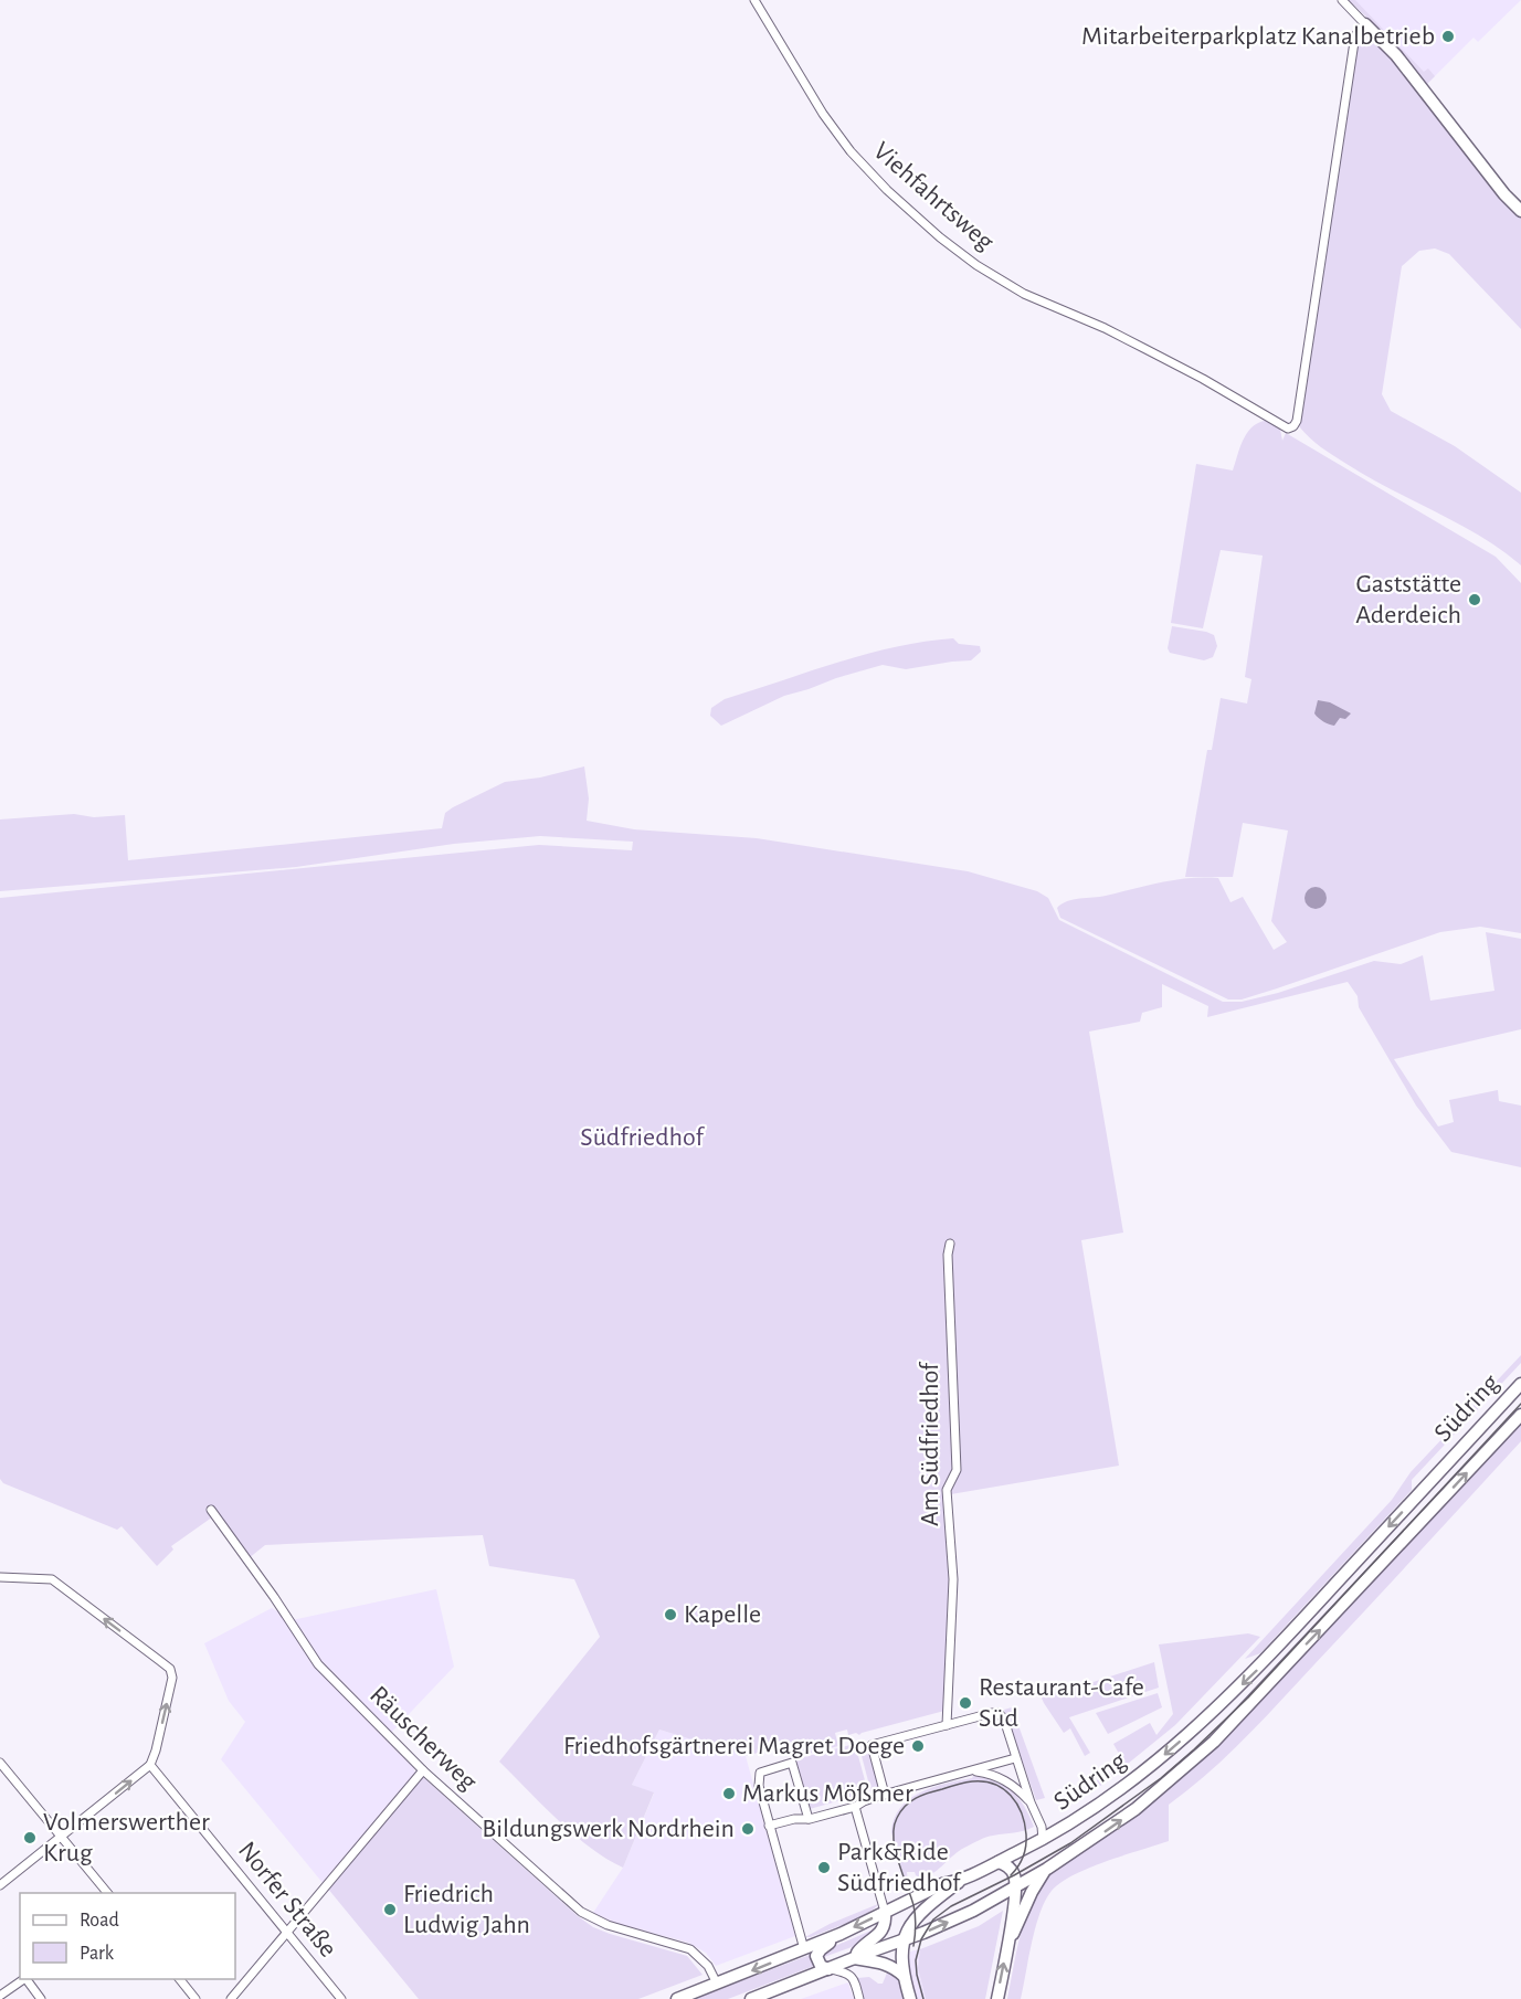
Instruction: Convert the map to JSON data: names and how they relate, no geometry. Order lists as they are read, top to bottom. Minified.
{"streets":{"main road":["Südring"],"street":["Viehfahrtsweg","Am Südfriedhof","Räuscherweg","Norfer Straße"]},"crossings":[["Südring","Räuscherweg"]],"parks":["Südfriedhof"],"places":["Mitarbeiterparkplatz Kanalbetrieb","Gaststätte Aderdeich","Kapelle","Restaurant-Cafe Süd","Friedhofsgärtnerei Magret Doege","Markus Mößmer","Bildungswerk Nordrhein","Volmerswerther Krug","Park&Ride Südfriedhof","Friedrich Ludwig Jahn"],"legend":["Road","Park"]}
